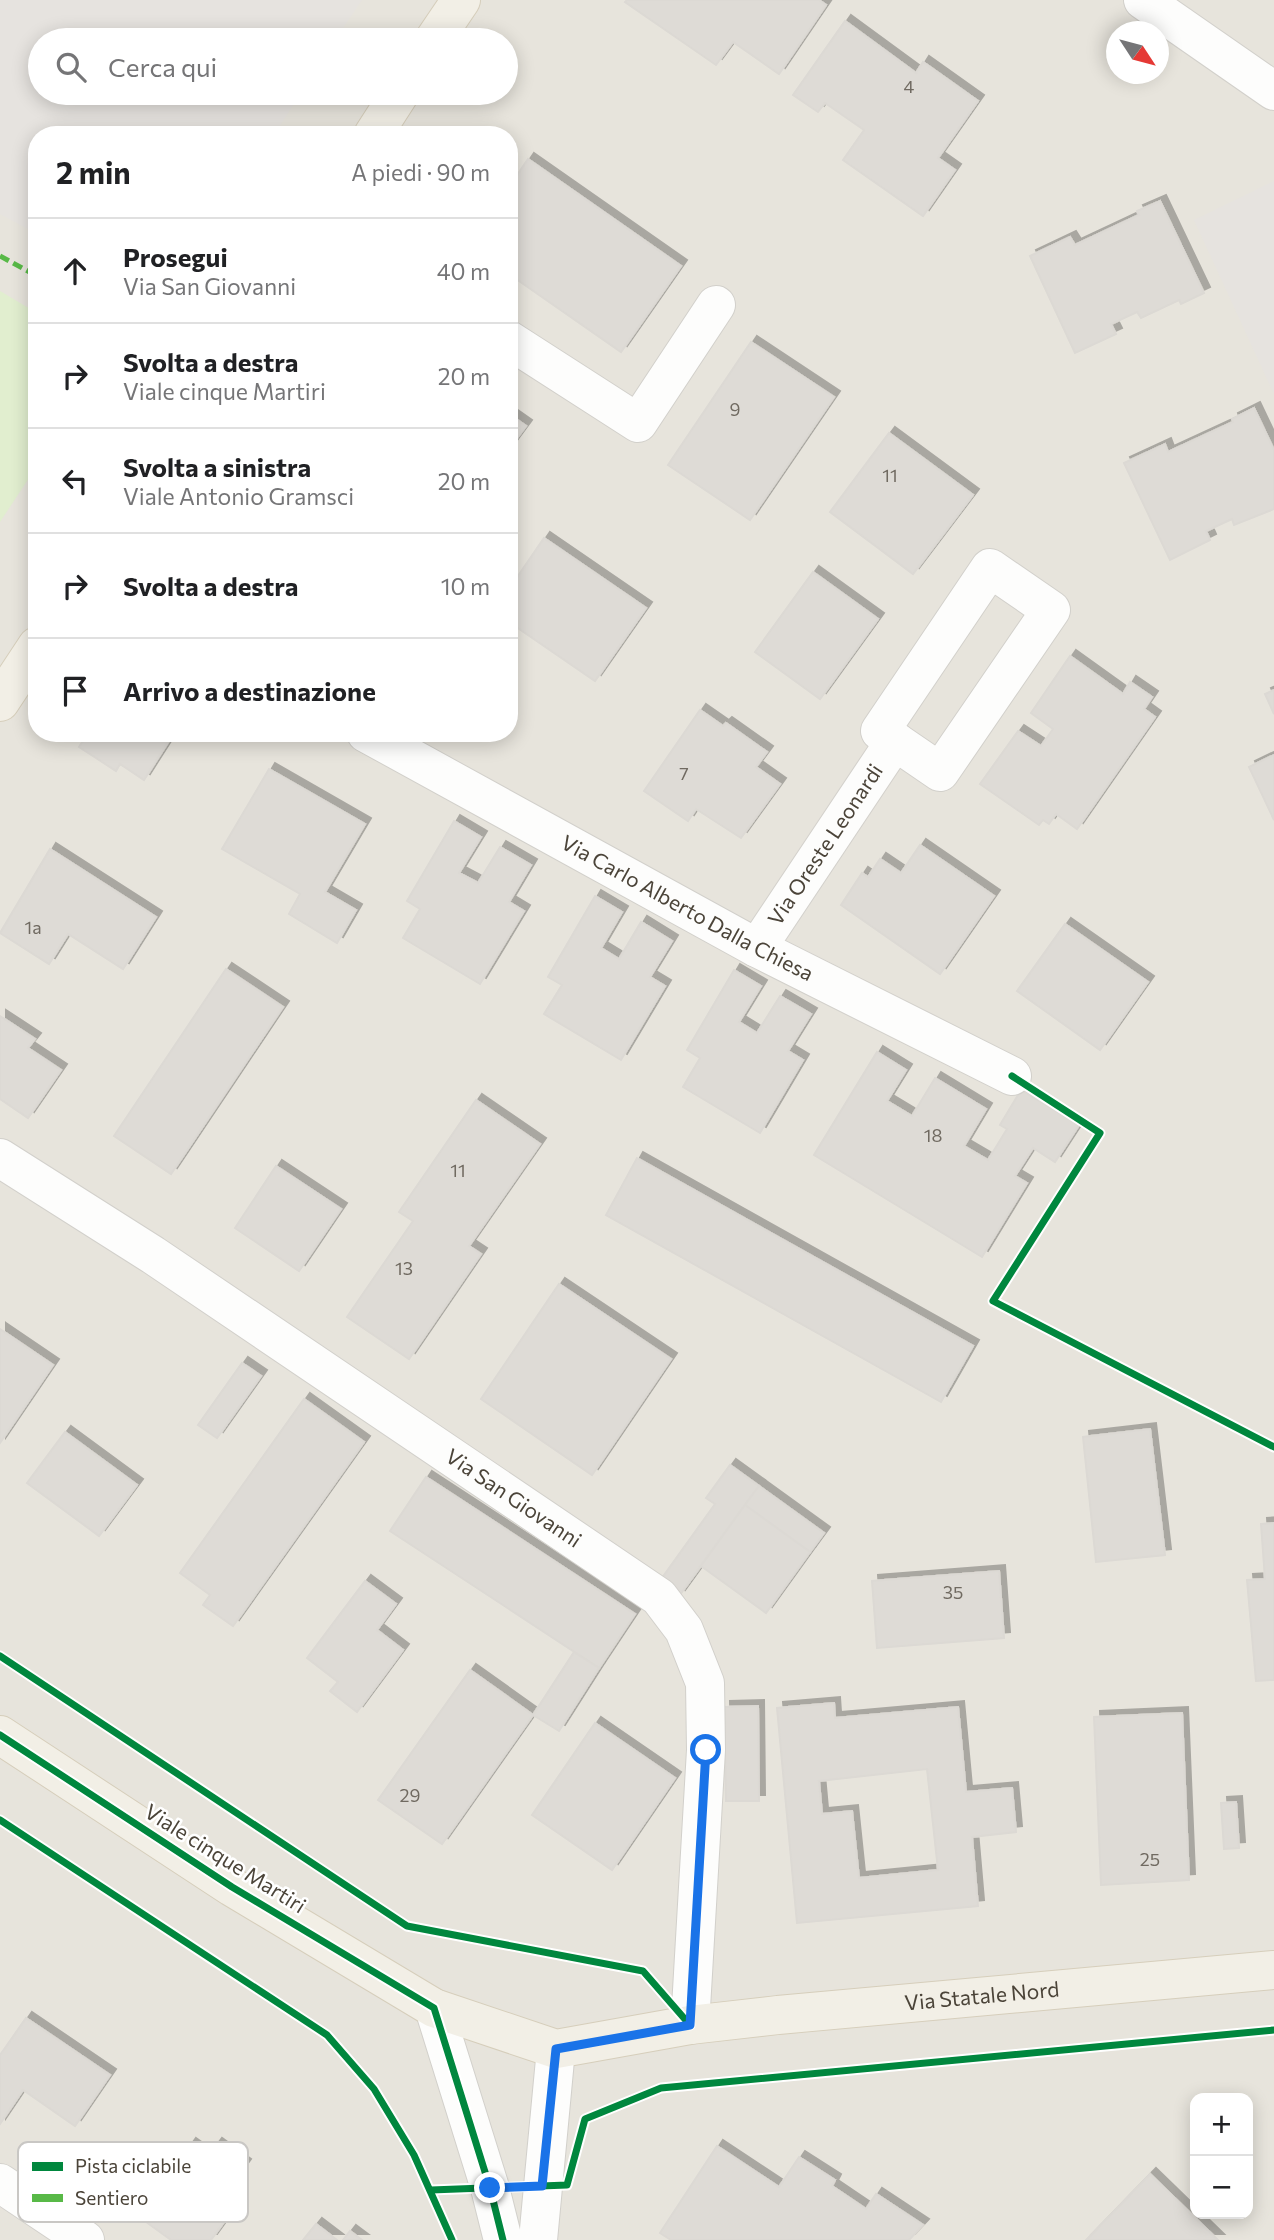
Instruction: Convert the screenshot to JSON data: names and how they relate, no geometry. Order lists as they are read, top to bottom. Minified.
{"streets":{"main road":["Viale cinque Martiri","Via Statale Nord"],"street":["Via Oreste Leonardi","Via Carlo Alberto Dalla Chiesa","Via San Giovanni"]},"crossings":[["Via Oreste Leonardi","Via Carlo Alberto Dalla Chiesa"],["Via San Giovanni","Viale cinque Martiri"],["Via San Giovanni","Via Statale Nord"],["Viale cinque Martiri","Via Statale Nord"]],"house_numbers":["4","9","11","7","1a","18","11","13","35","29","25"],"legend":["Pista ciclabile","Sentiero"],"north":"bottom right","page":{"search":"Cerca qui","heading":["2 min","A piedi · 90 m"],"list":[["Prosegui","Via San Giovanni","40 m"],["Svolta a destra","Viale cinque Martiri","20 m"],["Svolta a sinistra","Viale Antonio Gramsci","20 m"],["Svolta a destra","10 m"],"Arrivo a destinazione"],"map_buttons":["+","−"]}}
